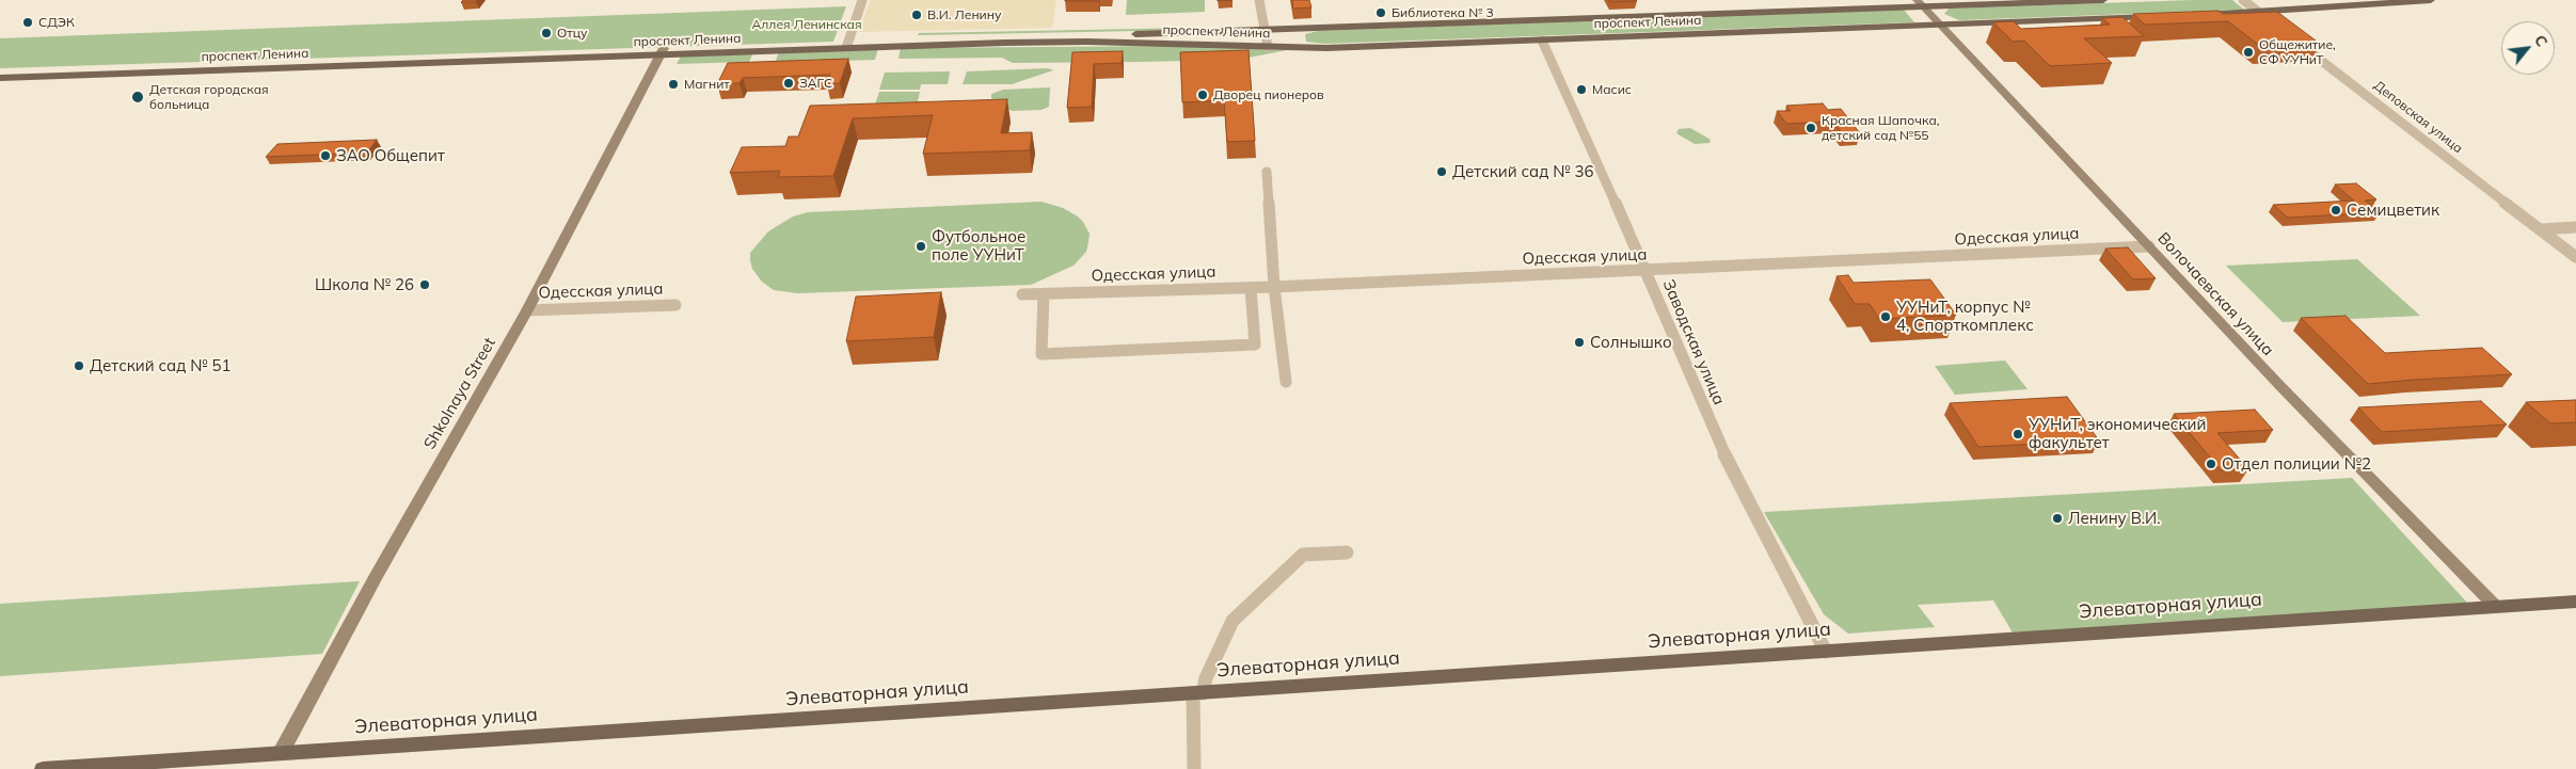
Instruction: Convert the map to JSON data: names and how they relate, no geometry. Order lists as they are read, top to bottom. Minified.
{"streets":{"main road":["проспект Ленина","Элеваторная улица"],"street":["Деповская улица","Одесская улица","Волочаевская улица","Заводская улица","Shkolnaya Street"]},"crossings":[["проспект Ленина","Волочаевская улица"],["проспект Ленина","Заводская улица"],["проспект Ленина","Shkolnaya Street"],["Одесская улица","Волочаевская улица"],["Одесская улица","Заводская улица"],["Одесская улица","Shkolnaya Street"],["Волочаевская улица","Элеваторная улица"],["Заводская улица","Элеваторная улица"],["Shkolnaya Street","Элеваторная улица"]],"parks":["Аллея Ленинская"],"places":["Библиотека № 3","В.И. Ленину","СДЭК","Отцу","Общежитие, СФ УУНиТ","ЗАГС","Магнит","Масис","Дворец пионеров","Детская городская больница","Красная Шапочка, детский сад №55","ЗАО Общепит","Детский сад № 36","Семицветик","Футбольное поле УУНиТ","Школа № 26","УУНиТ, корпус № 4, Спорткомплекс","Солнышко","Детский сад № 51","УУНиТ, экономический факультет","Отдел полиции №2","Ленину В.И."],"north":"top right"}
